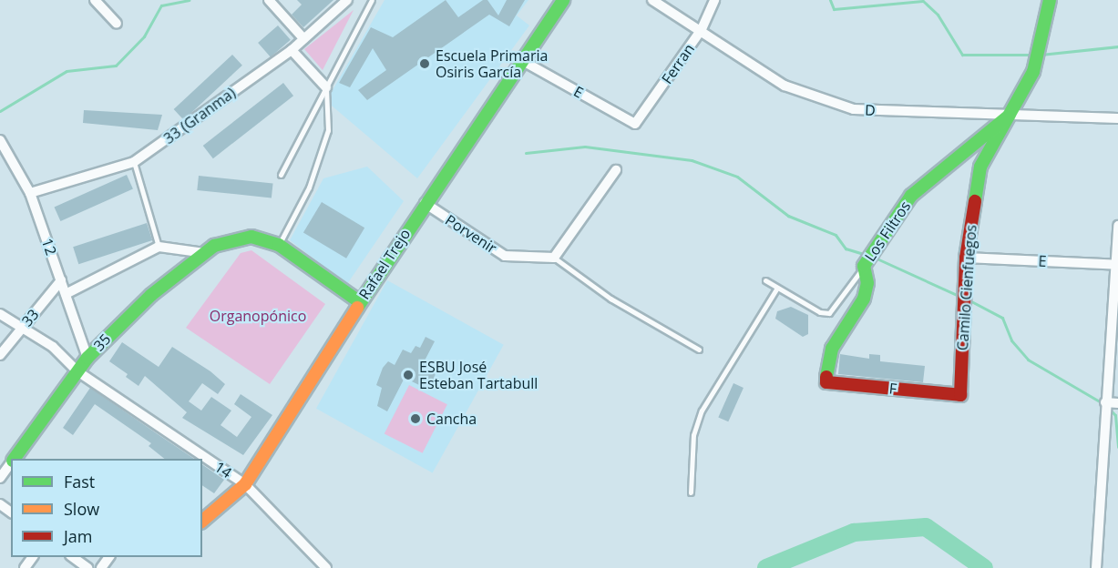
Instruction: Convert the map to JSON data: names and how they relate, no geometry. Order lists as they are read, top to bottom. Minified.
{"streets":{"street":["Ferran","E","D","33 (Granma)","Los Filtros","Porvenir","12","Rafael Trejo","Camilo Cienfuegos","33","35","F","14"]},"crossings":[["Ferran","E"],["Ferran","D"],["E","Rafael Trejo"],["E","Camilo Cienfuegos"],["D","Los Filtros"],["D","Camilo Cienfuegos"],["33 (Granma)","12"],["Los Filtros","Camilo Cienfuegos"],["Los Filtros","F"],["Porvenir","Rafael Trejo"],["12","33"],["12","35"],["Rafael Trejo","14"],["Camilo Cienfuegos","F"],["33","14"],["35","14"]],"parks":["Organopónico"],"places":["Escuela Primaria Osiris García","ESBU José Esteban Tartabull","Cancha"],"legend":["Fast","Slow","Jam"]}
